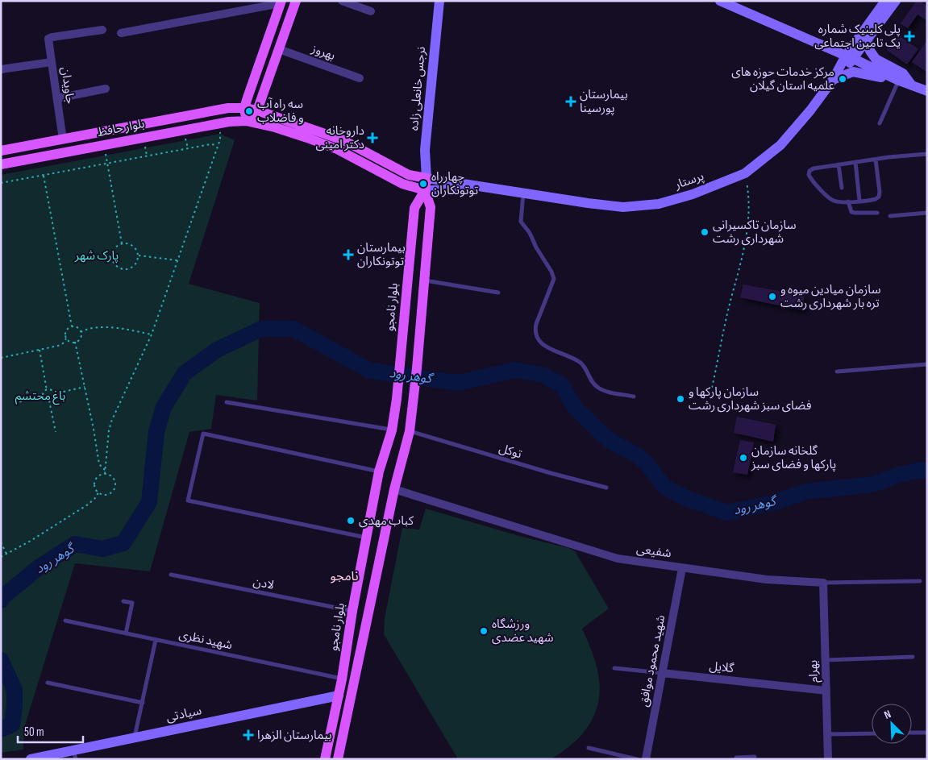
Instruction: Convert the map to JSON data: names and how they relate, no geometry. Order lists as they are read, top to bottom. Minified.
{"streets":{"main road":["بلوار حافظ","بلوار نامجو"],"street":["بهروز","جاویدان","نرجس خانعلی زاده","پرستار","شفیعی","شهید محمود موافق","گلایل","بهرام","سیادتی"],"lane":["توکل","لادن","شهید نظری"]},"crossings":[["جاویدان","بلوار حافظ"],["نرجس خانعلی زاده","بلوار حافظ"],["نرجس خانعلی زاده","پرستار"],["بلوار حافظ","پرستار"],["بلوار حافظ","بلوار نامجو"],["پرستار","بلوار نامجو"],["بلوار نامجو","لادن"],["بلوار نامجو","شهید نظری"],["بلوار نامجو","سیادتی"],["شفیعی","شهید محمود موافق"],["شفیعی","بهرام"],["شهید محمود موافق","گلایل"],["گلایل","بهرام"]],"districts":["نامجو"],"water":["گوهر رود"],"parks":["پارک شهر","باغ محتشم"],"places":{"health":["پلی کلینیک شماره یک تامین اجتماعی","بیمارستان پورسینا","داروخانه دکتر امینی","بیمارستان توتونکاران","بیمارستان الزهرا"],"other":["مرکز خدمات حوزه های علمیه استان گیلان","سه راه آب و فاضلاب","چهارراه توتونکاران","سازمان تاکسیرانی شهرداری رشت","سازمان میادین میوه و تره بار شهرداری رشت","سازمان پارکها و فضای سبز شهرداری رشت","گلخانه سازمان پارکها و فضای سبز","کباب مهدی","ورزشگاه شهید عضدی"]},"scale_bar":"50 m","north":"top left"}
